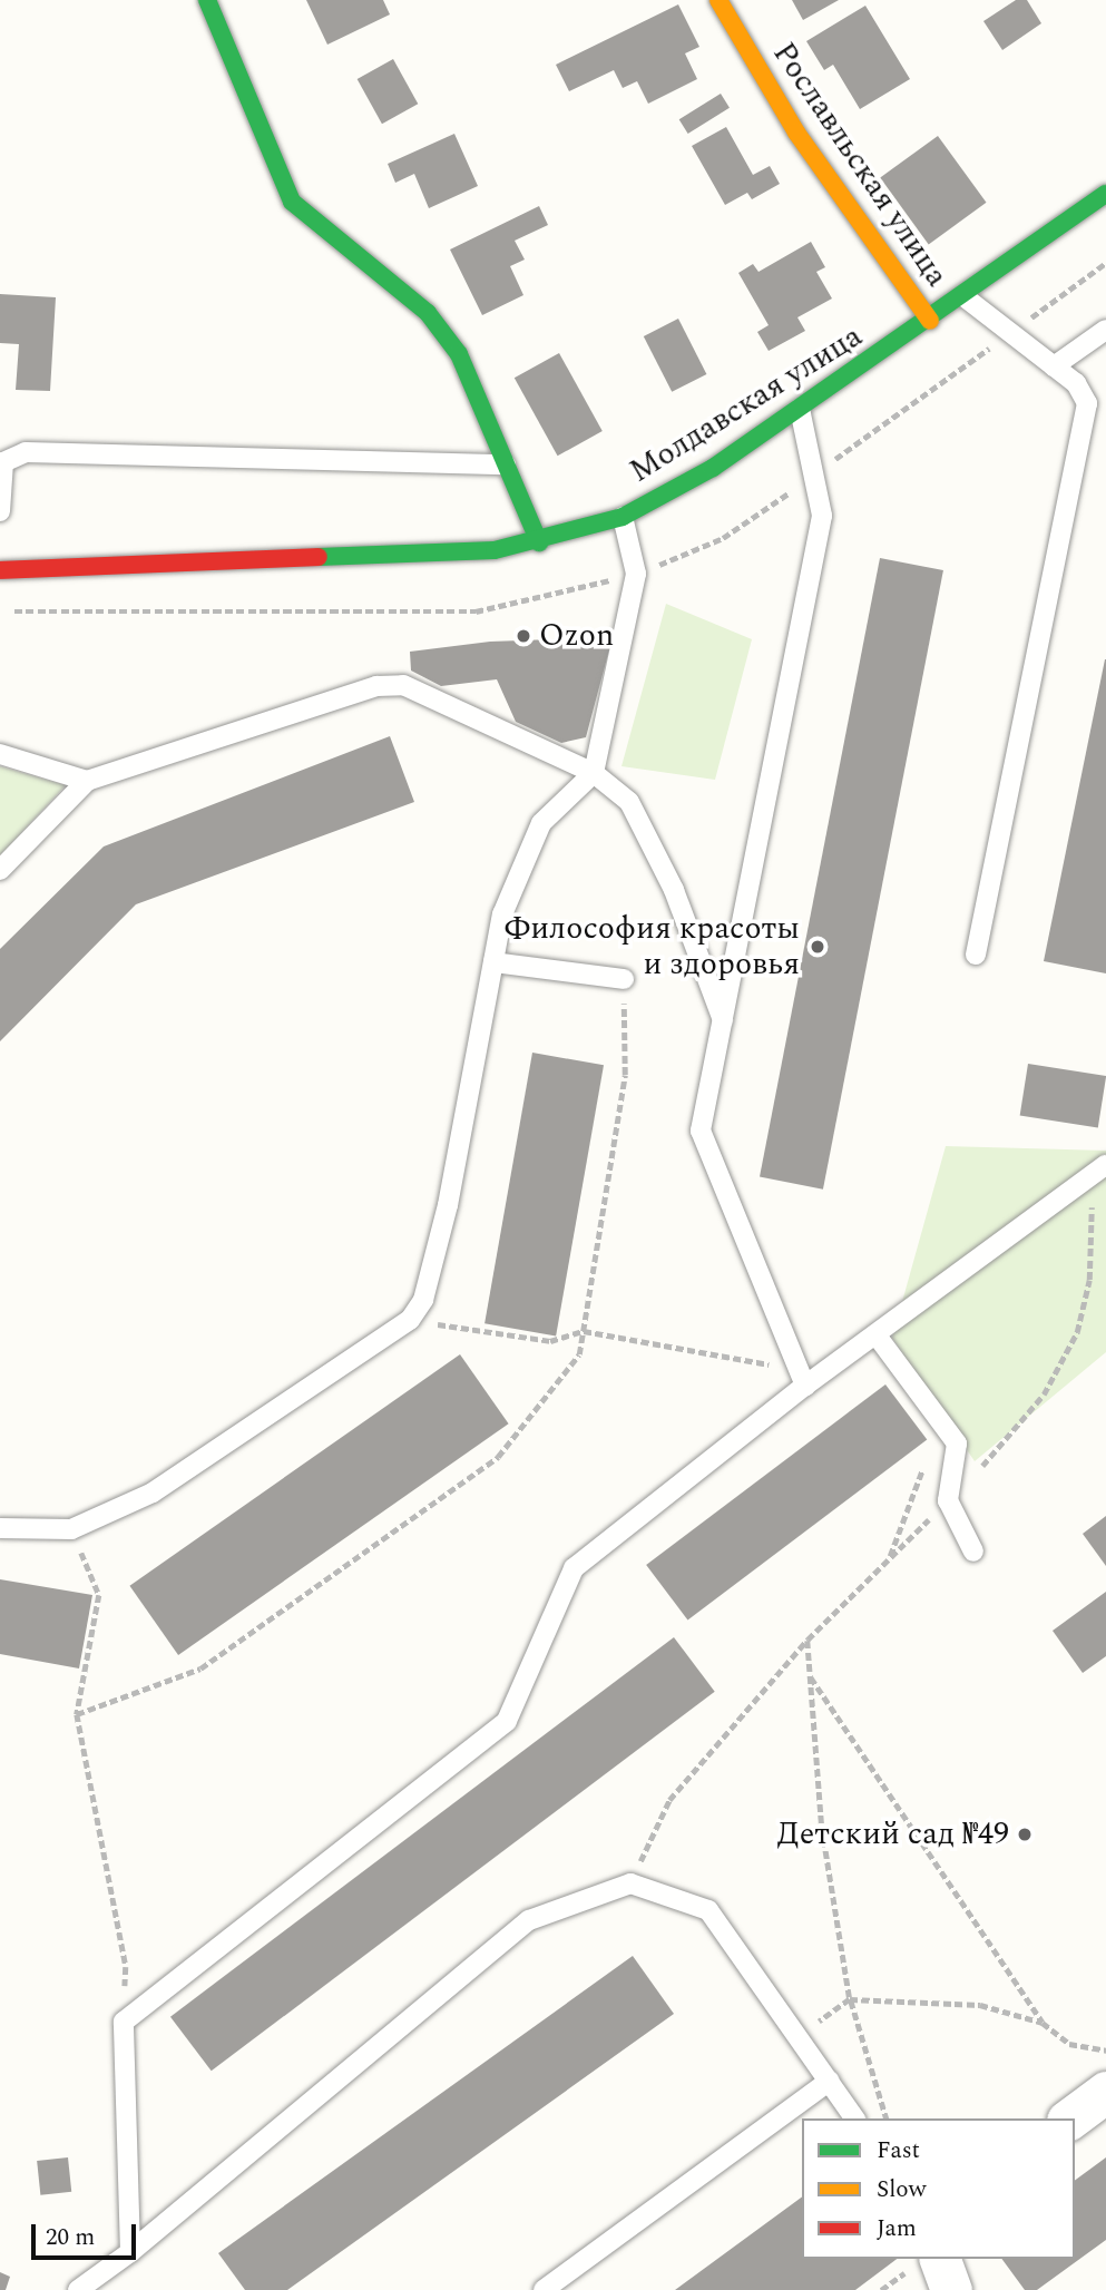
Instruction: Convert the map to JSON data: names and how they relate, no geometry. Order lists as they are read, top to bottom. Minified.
{"streets":{"street":["Рославльская улица","Молдавская улица"]},"crossings":[["Рославльская улица","Молдавская улица"]],"places":["Ozon","Философия красоты и здоровья","Детский сад №49"],"legend":["Fast","Slow","Jam"],"scale_bar":"20 m"}
